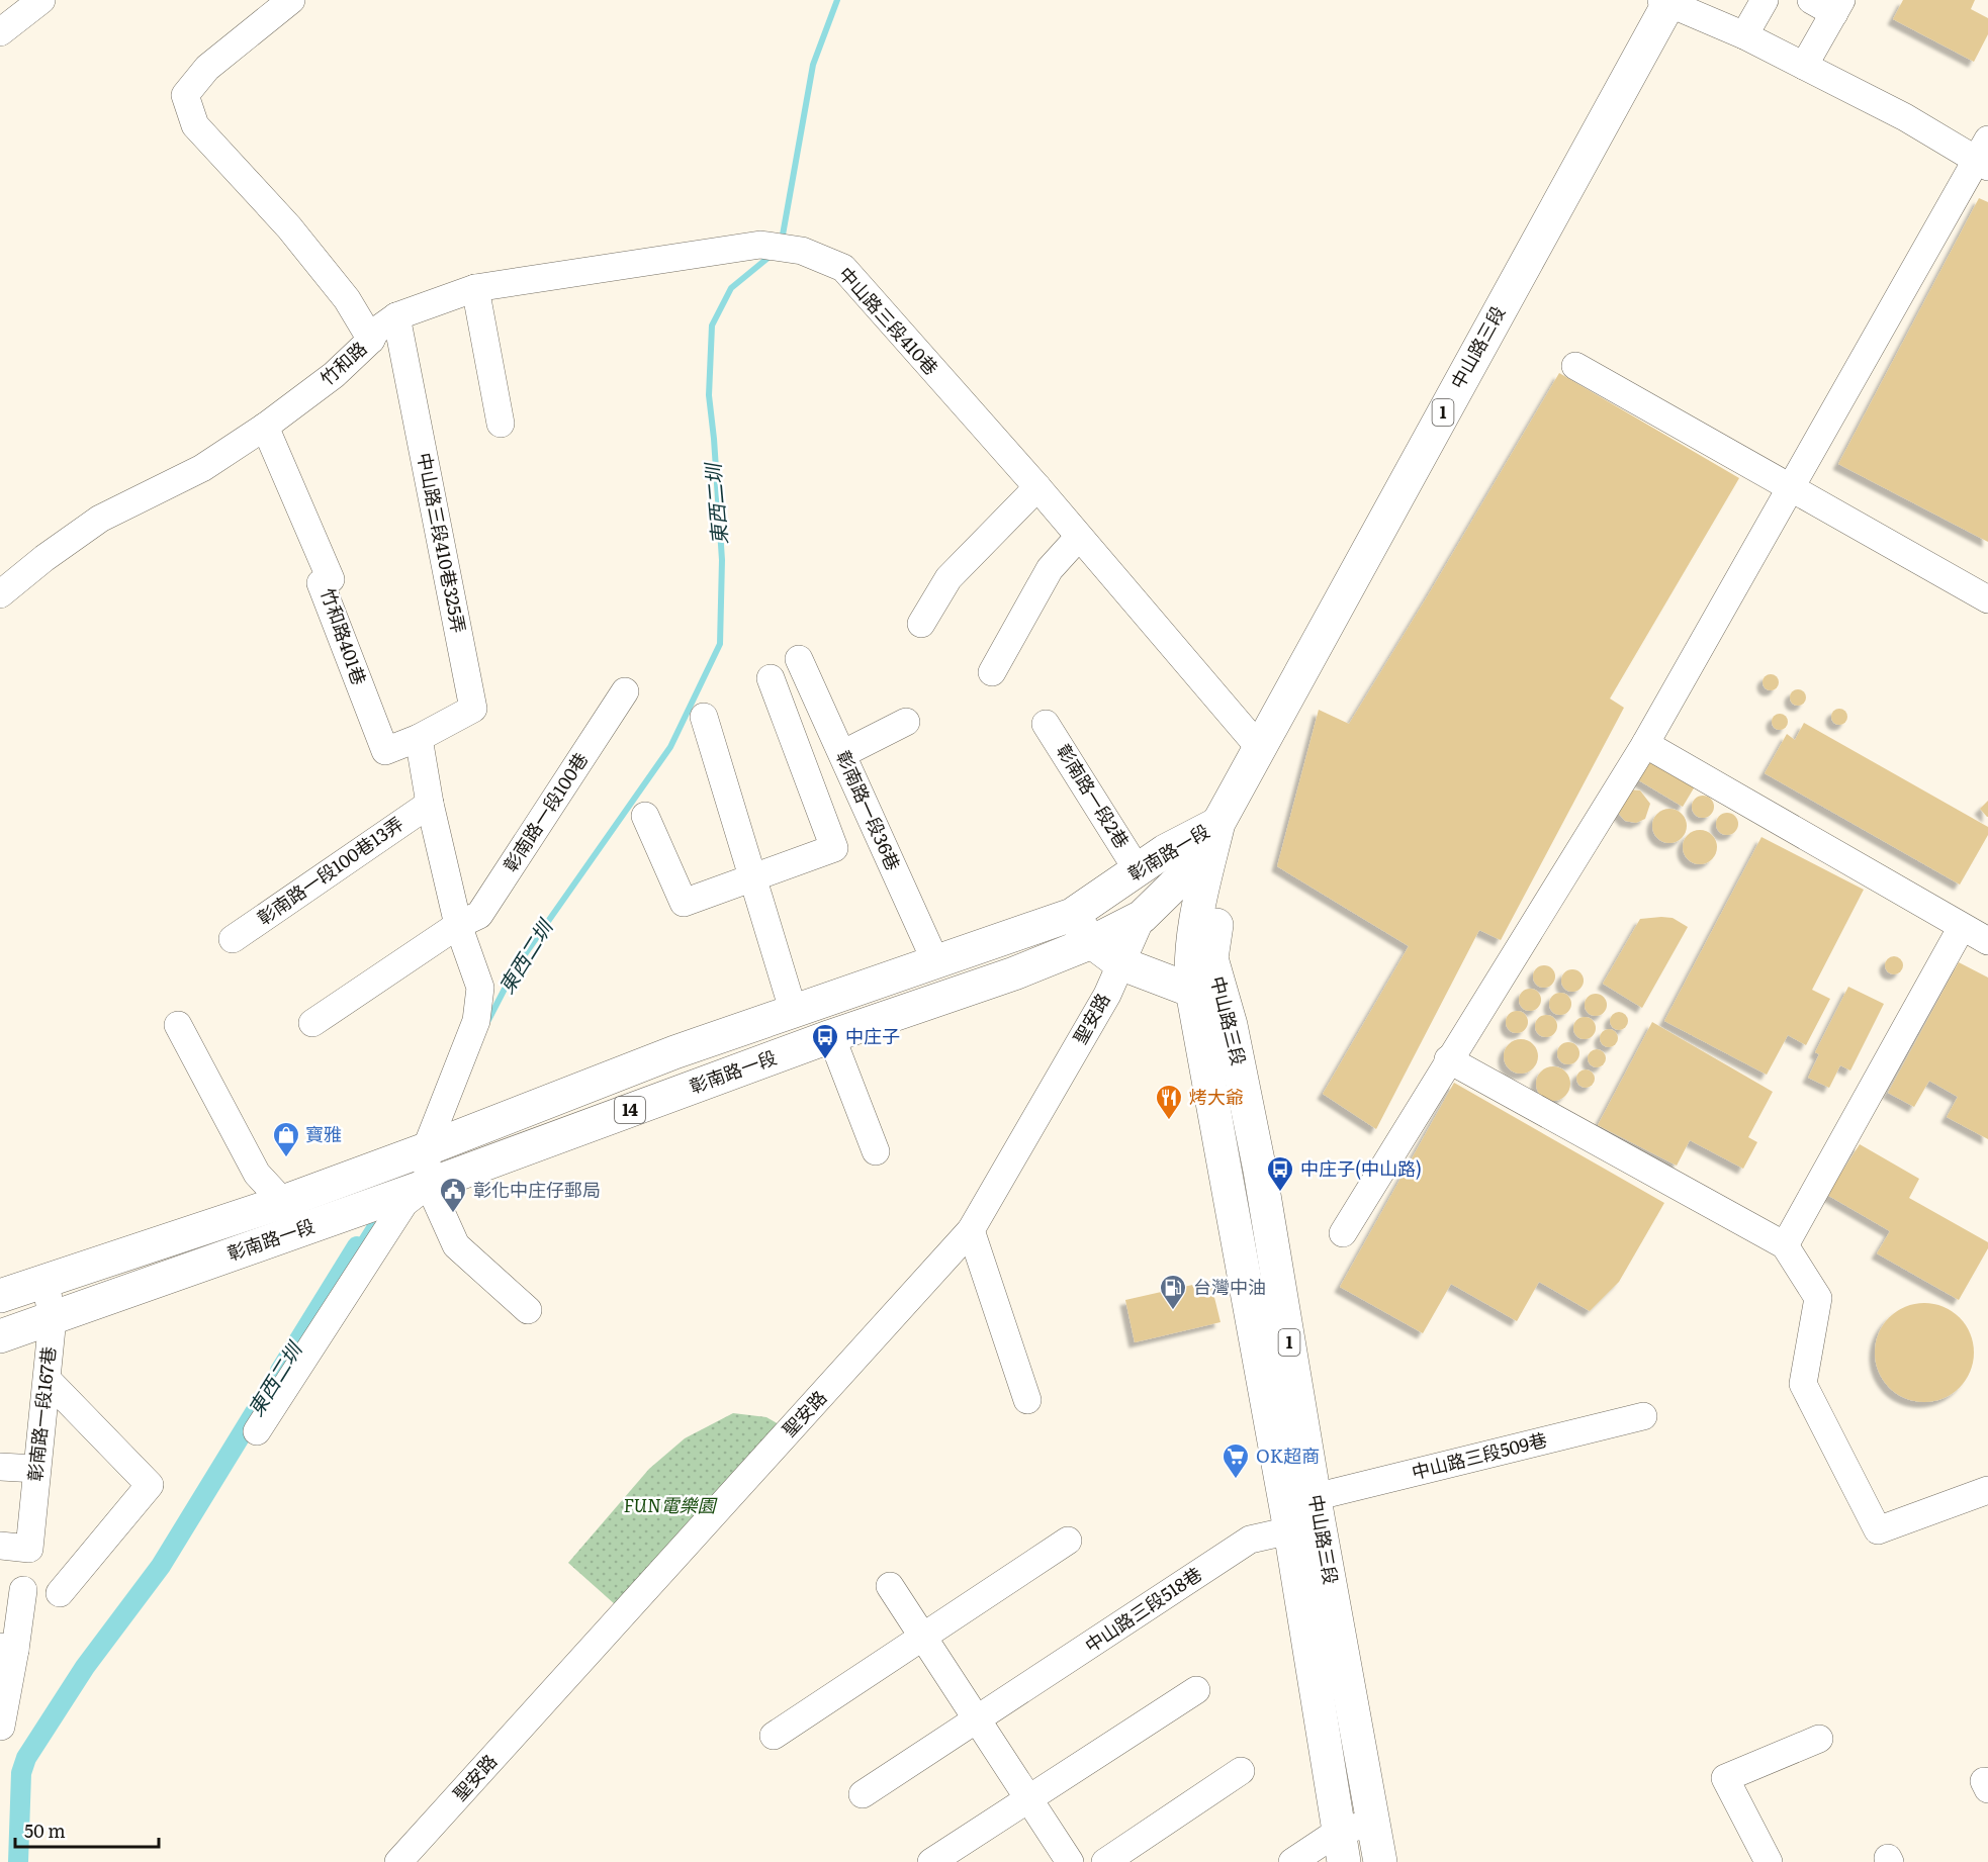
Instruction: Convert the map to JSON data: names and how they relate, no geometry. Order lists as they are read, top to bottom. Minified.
{"streets":{"main road":["中山路三段","1","彰南路一段","14"],"street":["中山路三段410巷","竹和路","中山路三段410巷325弄","竹和路401巷","彰南路一段2巷","彰南路一段36巷","彰南路一段100巷","彰南路一段100巷13弄","聖安路","彰南路一段167巷","中山路三段509巷","中山路三段518巷"]},"crossings":[["中山路三段410巷","中山路三段"],["中山路三段410巷","竹和路"],["中山路三段410巷","中山路三段410巷325弄"],["中山路三段","彰南路一段"],["中山路三段","中山路三段509巷"],["中山路三段","中山路三段518巷"],["竹和路","竹和路401巷"],["中山路三段410巷325弄","竹和路401巷"],["彰南路一段2巷","彰南路一段"],["彰南路一段36巷","彰南路一段"],["彰南路一段","聖安路"],["彰南路一段","彰南路一段167巷"],["中山路三段509巷","中山路三段518巷"]],"water":["東西二圳"],"parks":["FUN電樂園"],"places":{"bus stop":["中庄子","中庄子(中山路)"],"restaurant":["烤大爺"],"shop":["寶雅"],"public building":["彰化中庄仔郵局"],"fuel station":["台灣中油"],"supermarket":["OK超商"]},"scale_bar":"50 m"}
